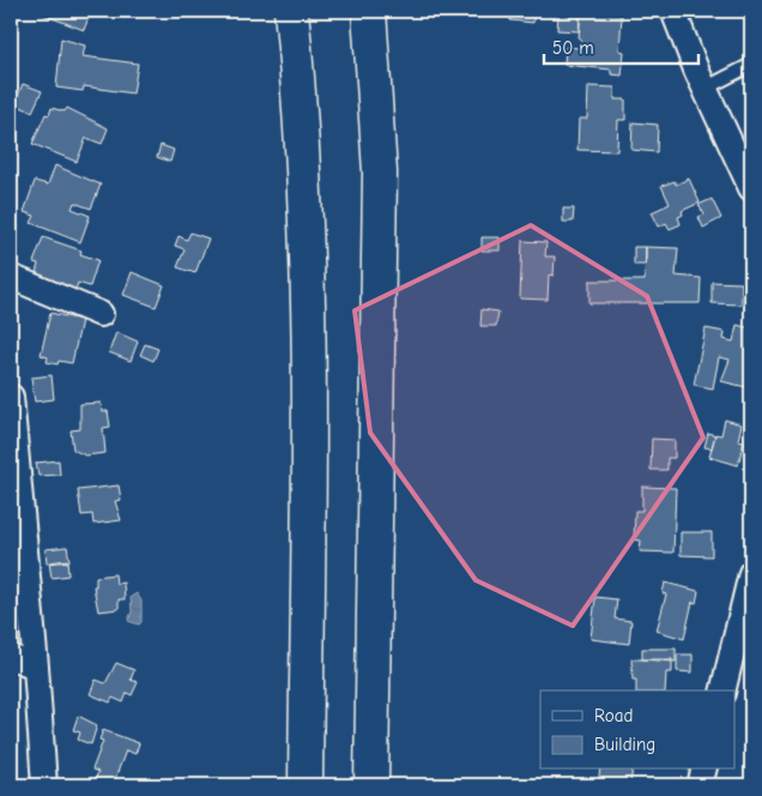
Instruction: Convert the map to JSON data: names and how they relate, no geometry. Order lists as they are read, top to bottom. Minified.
{"legend":["Road","Building"],"scale_bar":"50 m"}
